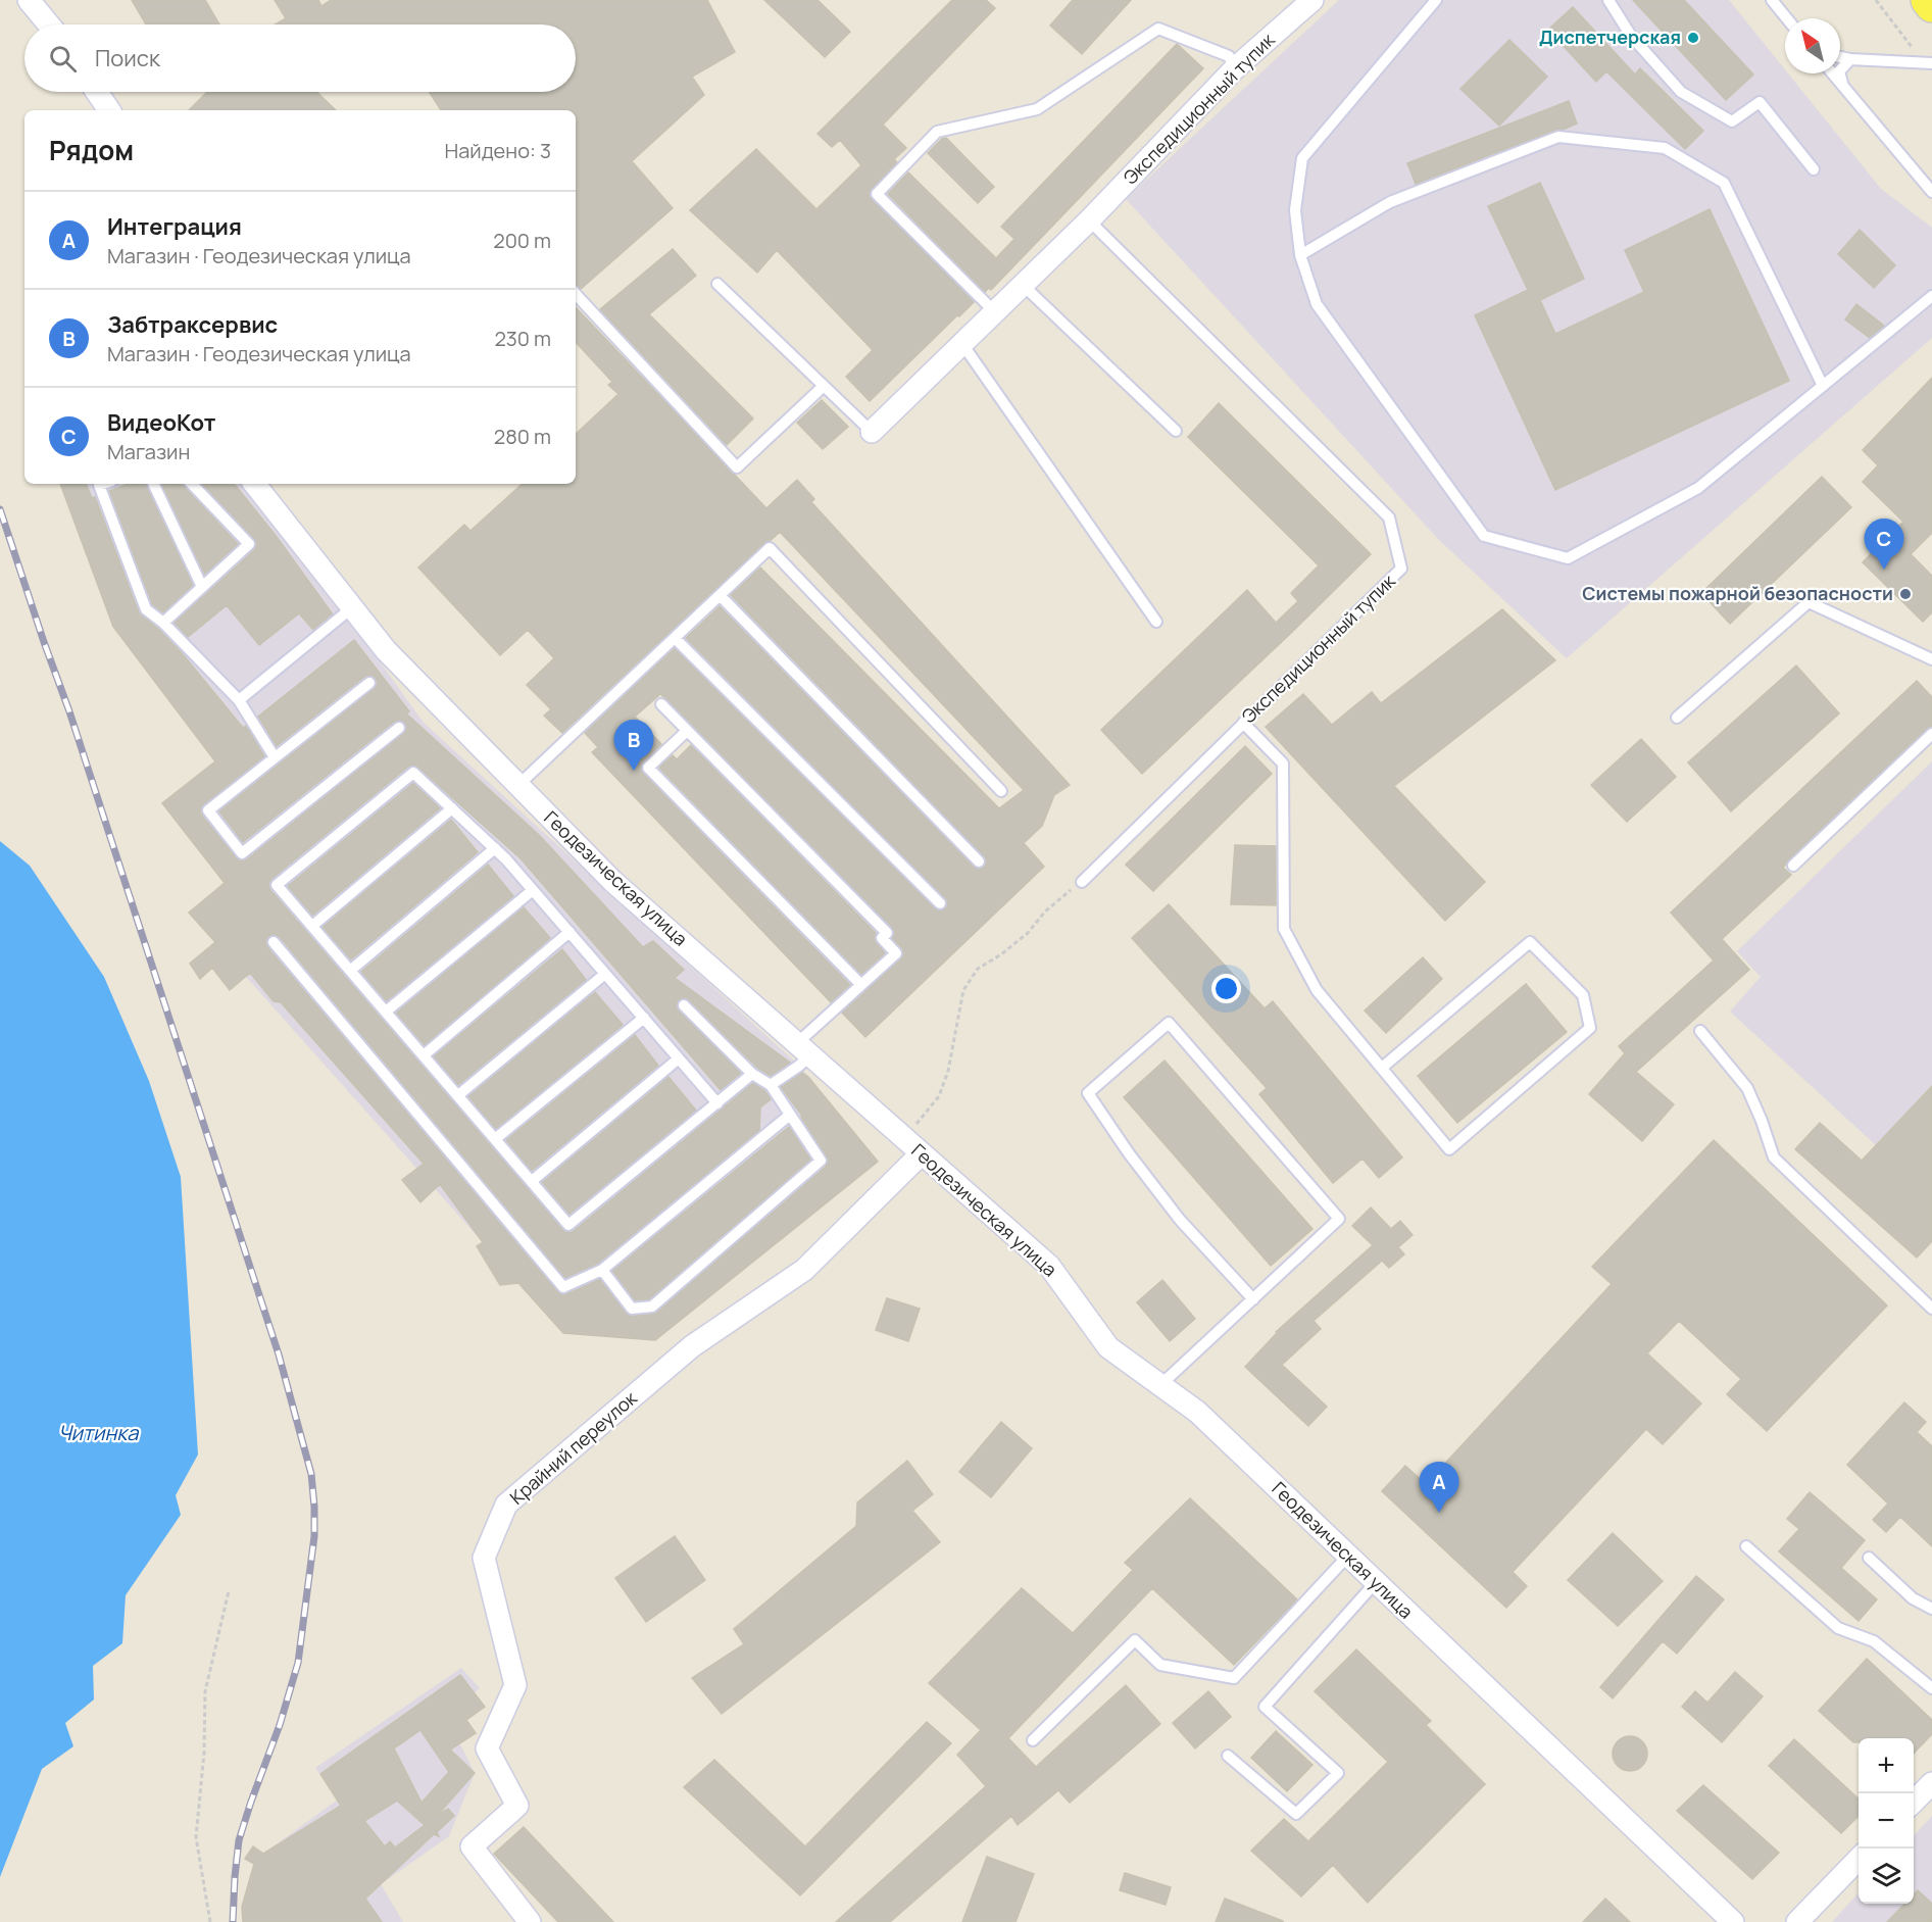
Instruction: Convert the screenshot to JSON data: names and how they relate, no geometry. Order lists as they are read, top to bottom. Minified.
{"streets":{"street":["Экспедиционный тупик","Геодезическая улица","Крайний переулок"]},"crossings":[["Геодезическая улица","Крайний переулок"]],"water":["Читинка"],"places":["Диспетчерская","Системы пожарной безопасности"],"north":"top left","page":{"search":"Поиск","heading":["Рядом","Найдено: 3"],"list":[{"mark":"A","name":"Интеграция","note":"Магазин · Геодезическая улица","value":"200 m"},{"mark":"B","name":"Забтраксервис","note":"Магазин · Геодезическая улица","value":"230 m"},{"mark":"C","name":"ВидеоКот","note":"Магазин","value":"280 m"}],"pins":["C","B","A"],"map_buttons":["+","−"]}}
